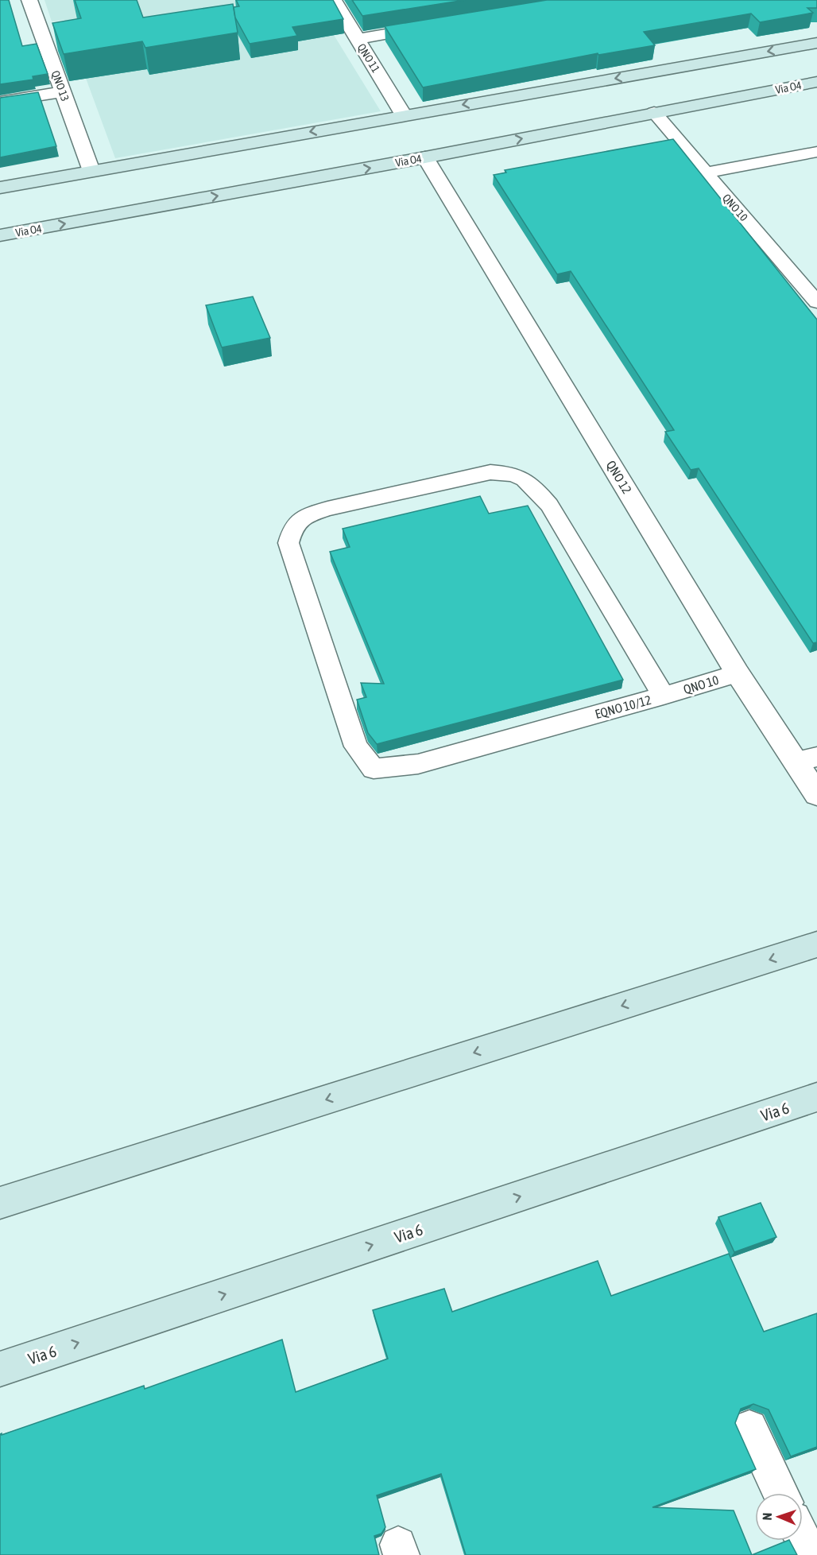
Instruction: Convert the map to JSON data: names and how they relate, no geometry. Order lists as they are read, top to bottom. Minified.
{"streets":{"main road":["Via O4","Via 6"],"street":["QNO 11","QNO 13","QNO 12"],"lane":["QNO 10","EQNO 10/12"]},"crossings":[["Via O4","QNO 10"],["Via O4","QNO 12"],["QNO 10","QNO 12"],["QNO 10","EQNO 10/12"]],"north":"left"}
